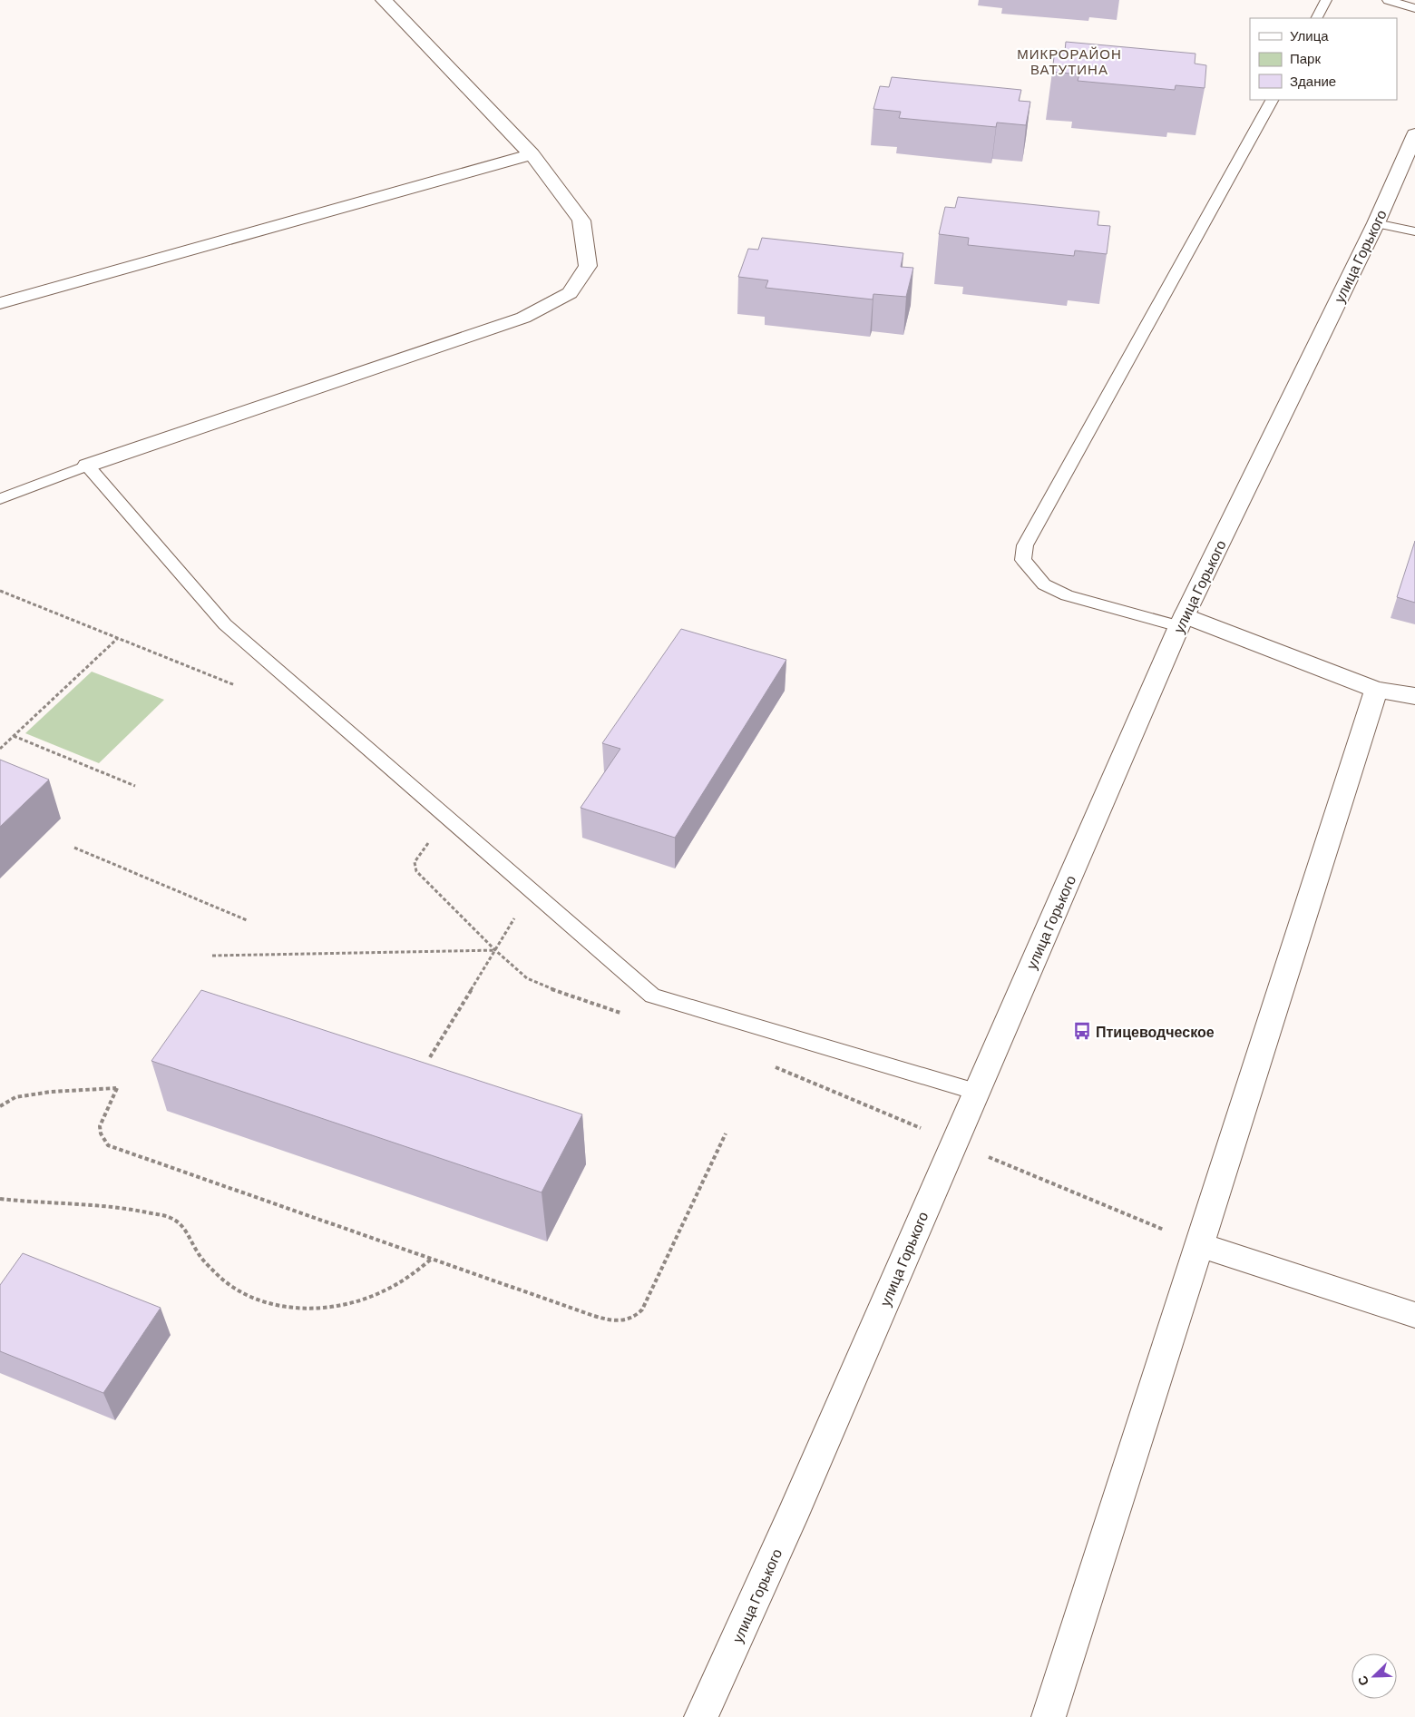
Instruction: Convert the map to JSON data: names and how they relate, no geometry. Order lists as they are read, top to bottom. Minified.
{"streets":{"street":["улица Горького"]},"districts":["МИКРОРАЙОН ВАТУТИНА"],"places":{"bus stop":["Птицеводческое"]},"legend":["Улица","Парк","Здание"],"north":"bottom left"}
